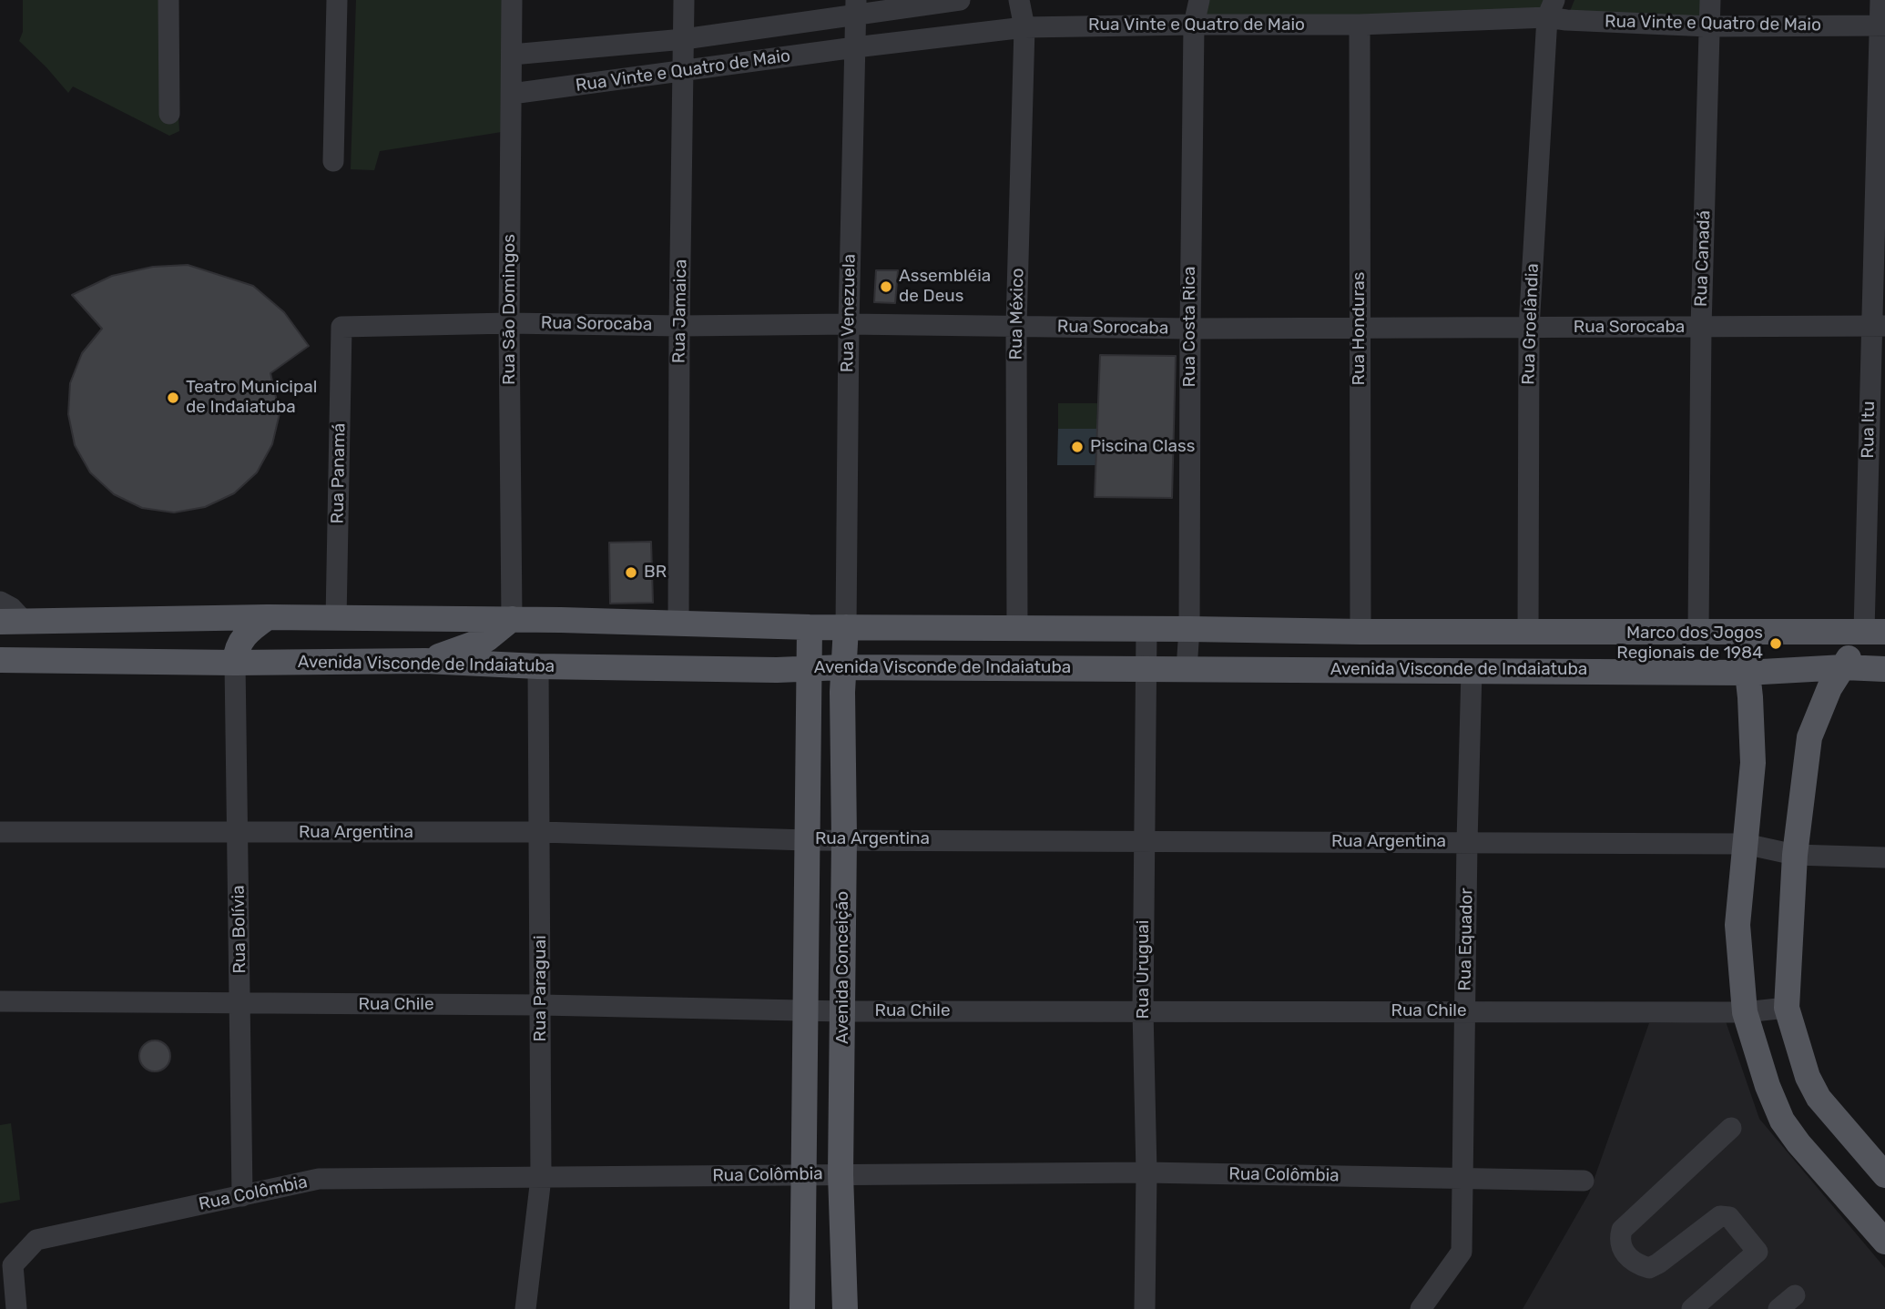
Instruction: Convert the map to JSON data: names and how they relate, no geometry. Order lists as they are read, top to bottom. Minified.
{"streets":{"main road":["Avenida Visconde de Indaiatuba","Avenida Conceição"],"street":["Rua Vinte e Quatro de Maio","Rua Canadá","Rua São Domingos","Rua Jamaica","Rua Venezuela","Rua México","Rua Sorocaba","Rua Groelândia","Rua Costa Rica","Rua Honduras","Rua Itu","Rua Panamá","Rua Argentina","Rua Bolívia","Rua Equador","Rua Uruguai","Rua Paraguai","Rua Chile","Rua Colômbia"]},"crossings":[["Rua Vinte e Quatro de Maio","Rua Canadá"],["Rua Vinte e Quatro de Maio","Rua São Domingos"],["Rua Vinte e Quatro de Maio","Rua Jamaica"],["Rua Vinte e Quatro de Maio","Rua Venezuela"],["Rua Vinte e Quatro de Maio","Rua México"],["Rua Vinte e Quatro de Maio","Rua Groelândia"],["Rua Vinte e Quatro de Maio","Rua Costa Rica"],["Rua Vinte e Quatro de Maio","Rua Honduras"],["Rua Vinte e Quatro de Maio","Rua Itu"],["Rua Canadá","Rua Sorocaba"],["Rua São Domingos","Rua Sorocaba"],["Rua Jamaica","Rua Sorocaba"],["Rua Venezuela","Rua Sorocaba"],["Rua Venezuela","Avenida Conceição"],["Rua México","Rua Sorocaba"],["Rua Sorocaba","Rua Groelândia"],["Rua Sorocaba","Rua Costa Rica"],["Rua Sorocaba","Rua Honduras"],["Rua Sorocaba","Rua Itu"],["Rua Sorocaba","Rua Panamá"],["Rua Costa Rica","Avenida Visconde de Indaiatuba"],["Avenida Visconde de Indaiatuba","Rua Bolívia"],["Avenida Visconde de Indaiatuba","Rua Equador"],["Avenida Visconde de Indaiatuba","Avenida Conceição"],["Avenida Visconde de Indaiatuba","Rua Uruguai"],["Avenida Visconde de Indaiatuba","Rua Paraguai"],["Rua Argentina","Rua Bolívia"],["Rua Argentina","Rua Equador"],["Rua Argentina","Avenida Conceição"],["Rua Argentina","Rua Uruguai"],["Rua Argentina","Rua Paraguai"],["Rua Bolívia","Rua Chile"],["Rua Bolívia","Rua Colômbia"],["Rua Equador","Rua Chile"],["Rua Equador","Rua Colômbia"],["Avenida Conceição","Rua Chile"],["Avenida Conceição","Rua Colômbia"],["Rua Uruguai","Rua Chile"],["Rua Uruguai","Rua Colômbia"],["Rua Paraguai","Rua Chile"],["Rua Paraguai","Rua Colômbia"]],"places":["Assembléia de Deus","Teatro Municipal de Indaiatuba","Piscina Class","BR","Marco dos Jogos Regionais de 1984"]}
